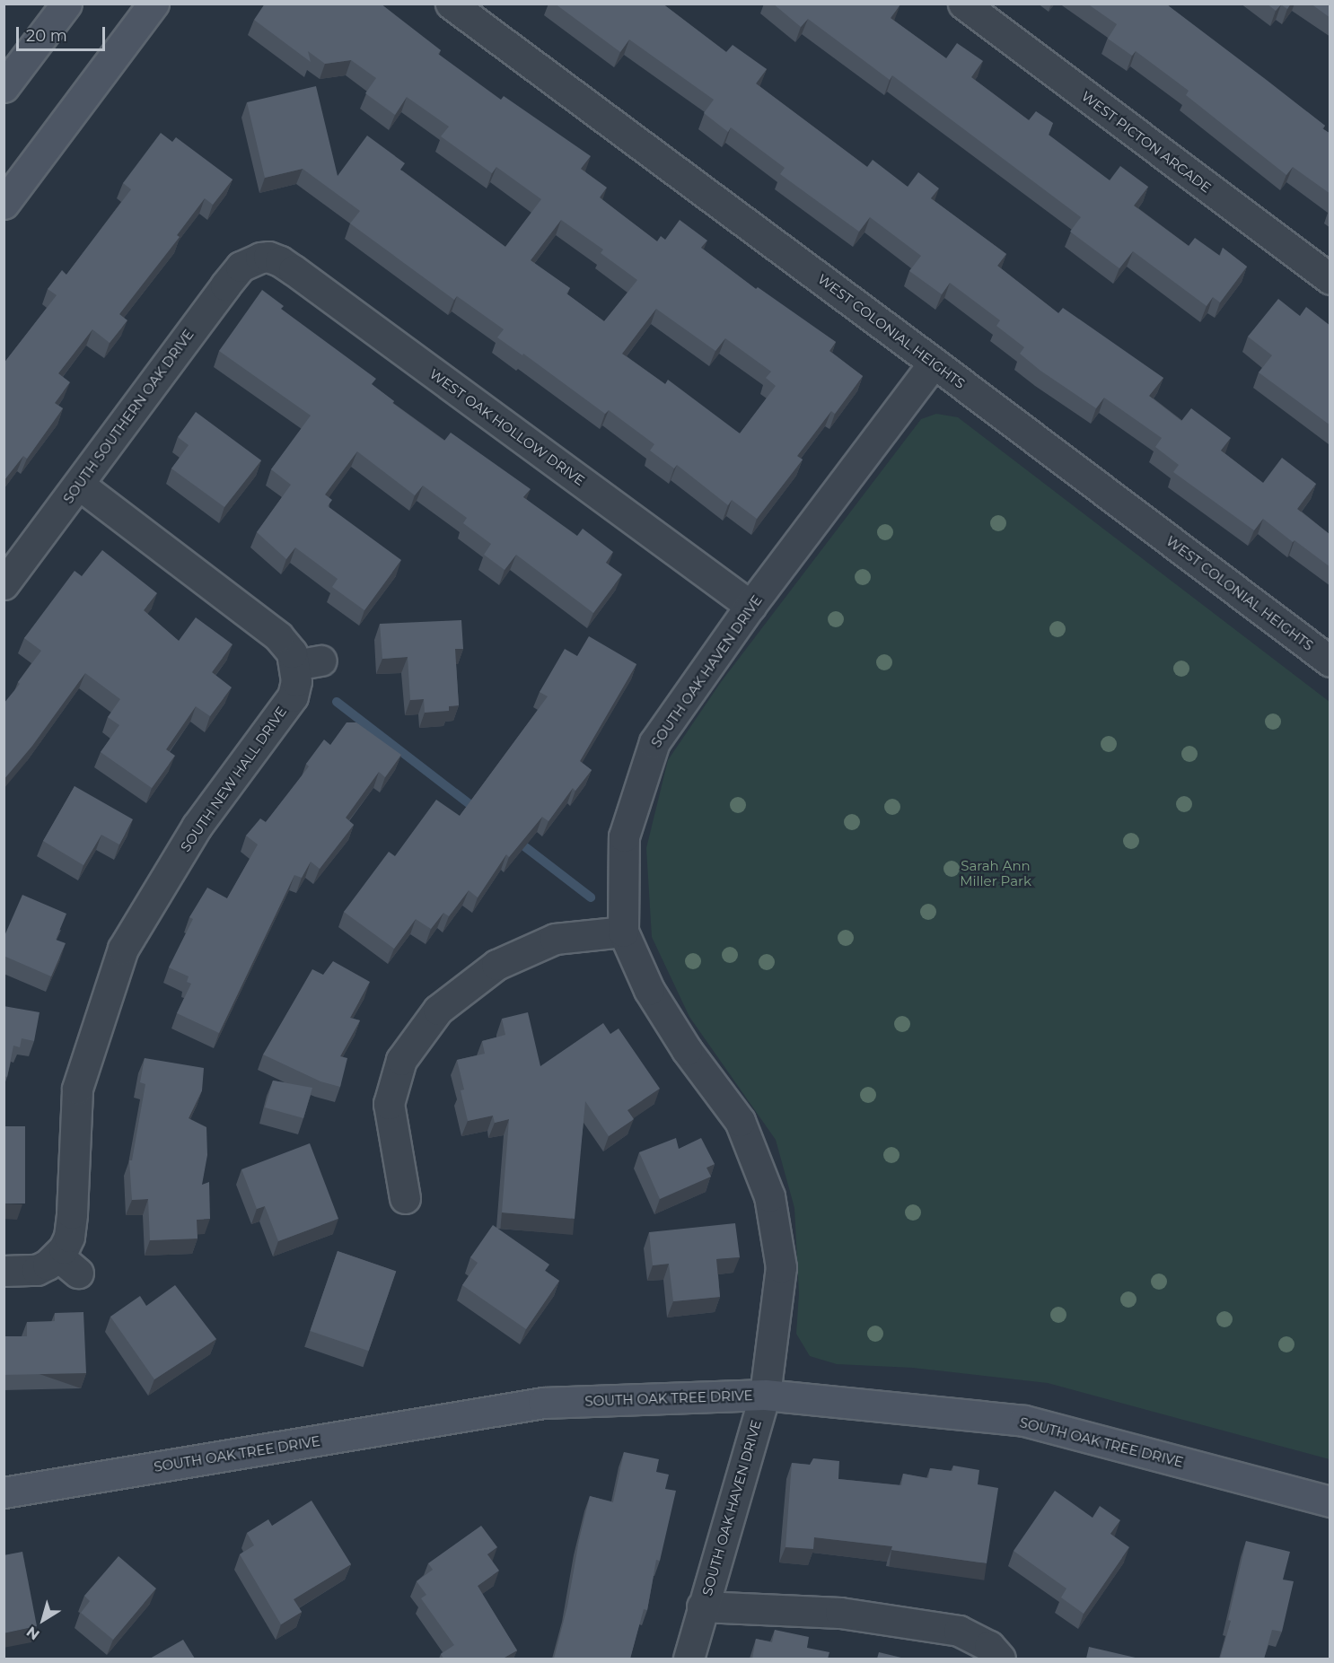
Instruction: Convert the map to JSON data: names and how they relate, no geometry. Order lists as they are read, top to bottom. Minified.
{"streets":{"street":["WEST PICTON ARCADE","WEST COLONIAL HEIGHTS","SOUTH SOUTHERN OAK DRIVE","WEST OAK HOLLOW DRIVE","SOUTH OAK HAVEN DRIVE","SOUTH NEW HALL DRIVE","SOUTH OAK TREE DRIVE"]},"crossings":[["WEST COLONIAL HEIGHTS","SOUTH OAK HAVEN DRIVE"],["SOUTH SOUTHERN OAK DRIVE","WEST OAK HOLLOW DRIVE"],["SOUTH SOUTHERN OAK DRIVE","SOUTH NEW HALL DRIVE"],["WEST OAK HOLLOW DRIVE","SOUTH OAK HAVEN DRIVE"],["SOUTH OAK HAVEN DRIVE","SOUTH OAK TREE DRIVE"]],"parks":["Sarah Ann Miller Park"],"scale_bar":"20 m","north":"bottom left"}
